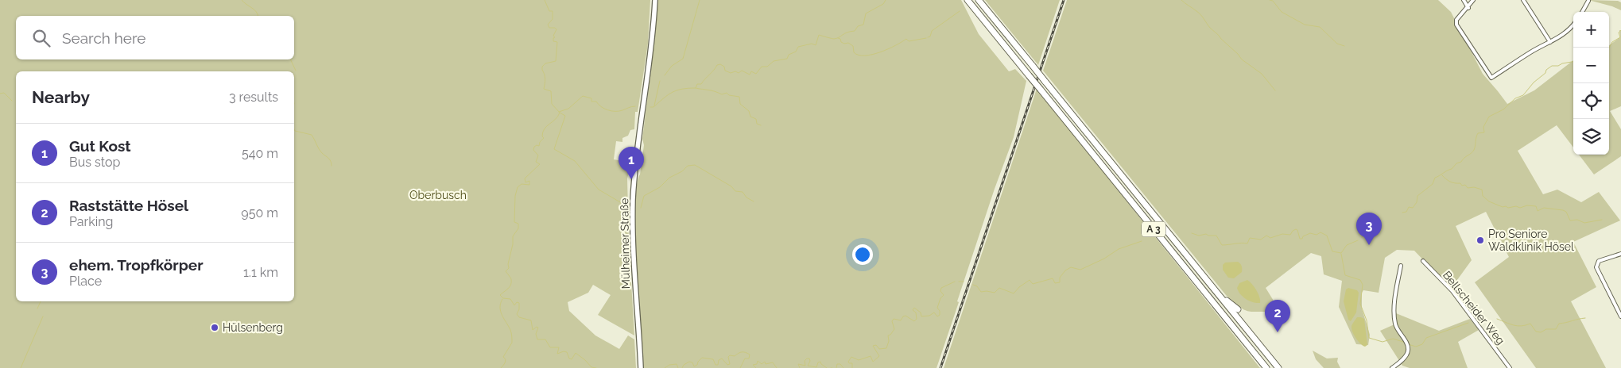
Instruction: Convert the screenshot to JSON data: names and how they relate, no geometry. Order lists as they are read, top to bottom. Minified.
{"streets":{"highway":["A 3"],"main road":["Mülheimer Straße"],"street":["Bellscheider Weg"]},"parks":["Oberbusch"],"places":["Pro Seniore Waldklinik Hösel","Hülsenberg"],"page":{"map_buttons":["+","−"],"search":"Search here","heading":["Nearby","3 results"],"list":[{"mark":"1","name":"Gut Kost","note":"Bus stop","value":"540 m"},{"mark":"2","name":"Raststätte Hösel","note":"Parking","value":"950 m"},{"mark":"3","name":"ehem. Tropfkörper","note":"Place","value":"1.1 km"}],"pins":["1","3","2"]}}
